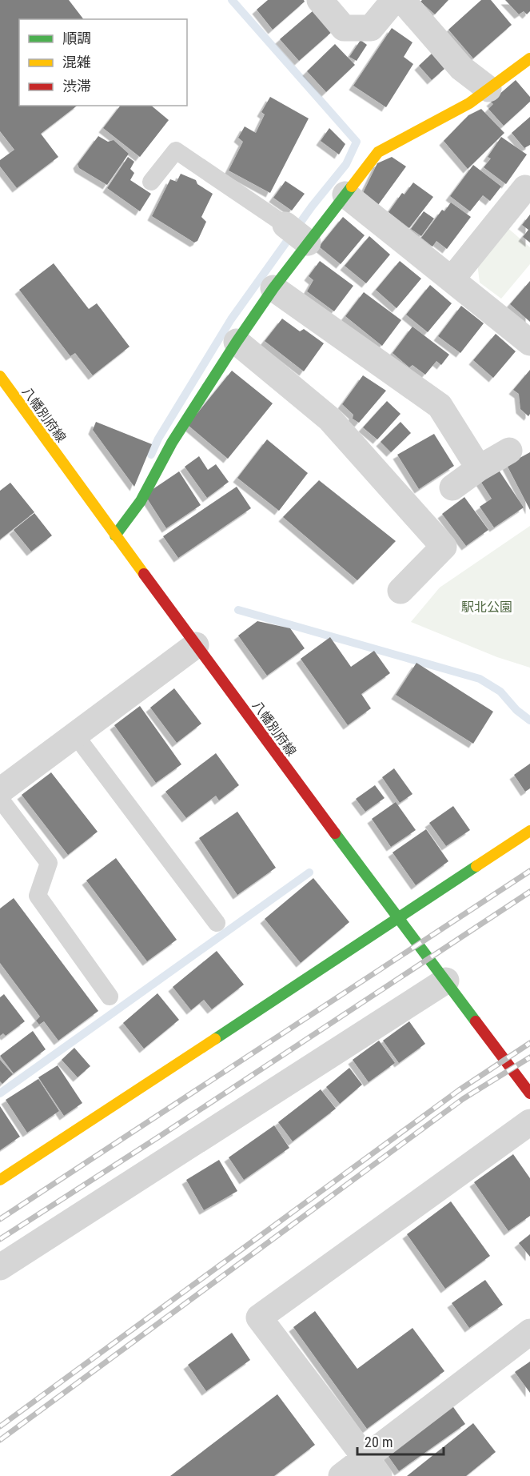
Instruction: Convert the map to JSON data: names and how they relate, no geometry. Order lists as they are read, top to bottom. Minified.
{"streets":{"street":["八幡別府線"]},"parks":["駅北公園"],"legend":["順調","混雑","渋滞"],"scale_bar":"20 m"}
